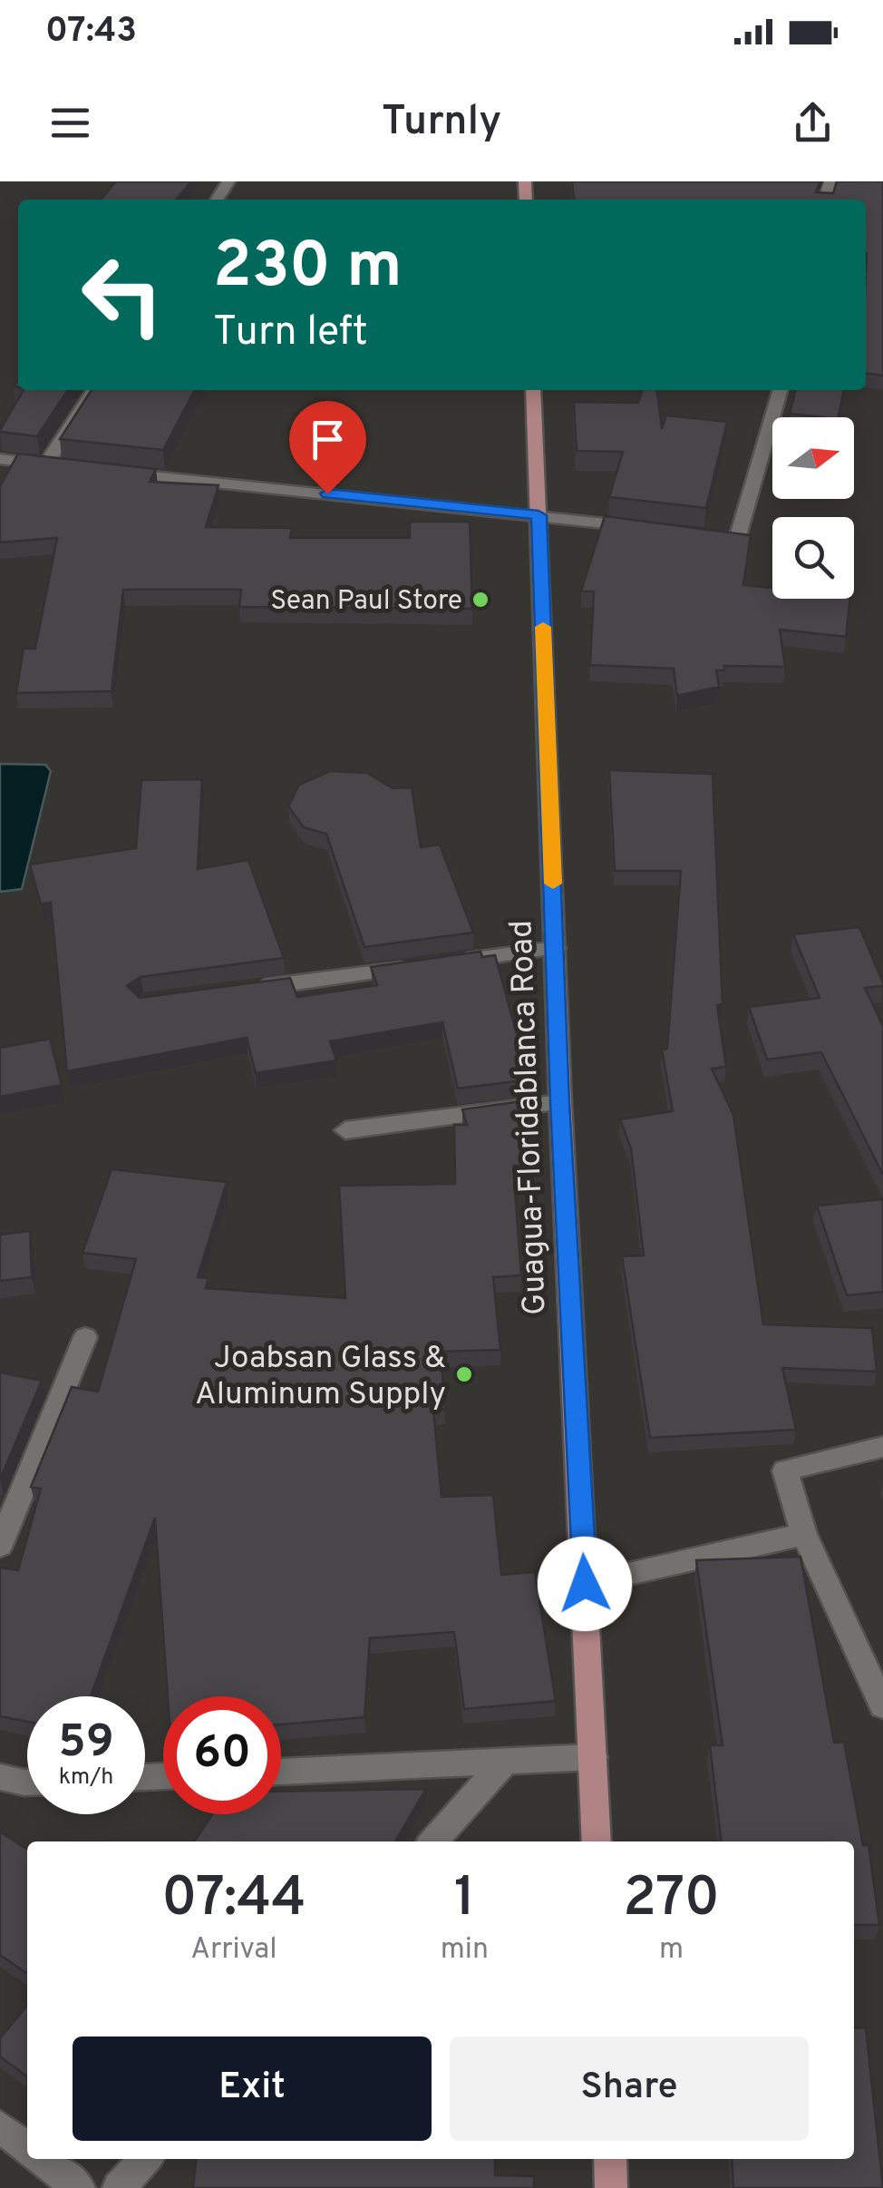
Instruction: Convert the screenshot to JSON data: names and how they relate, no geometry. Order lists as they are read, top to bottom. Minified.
{"streets":{"main road":["Guagua-Floridablanca Road"]},"places":["Sean Paul Store","Joabsan Glass & Aluminum Supply"],"north":"right","page":{"status":"07:43","header":"Turnly","turn":["230 m","Turn left"],"speed":"59 km/h","limit":"60","eta":["07:44","Arrival","1","min","270","m"],"buttons":["Exit","Share"]}}
